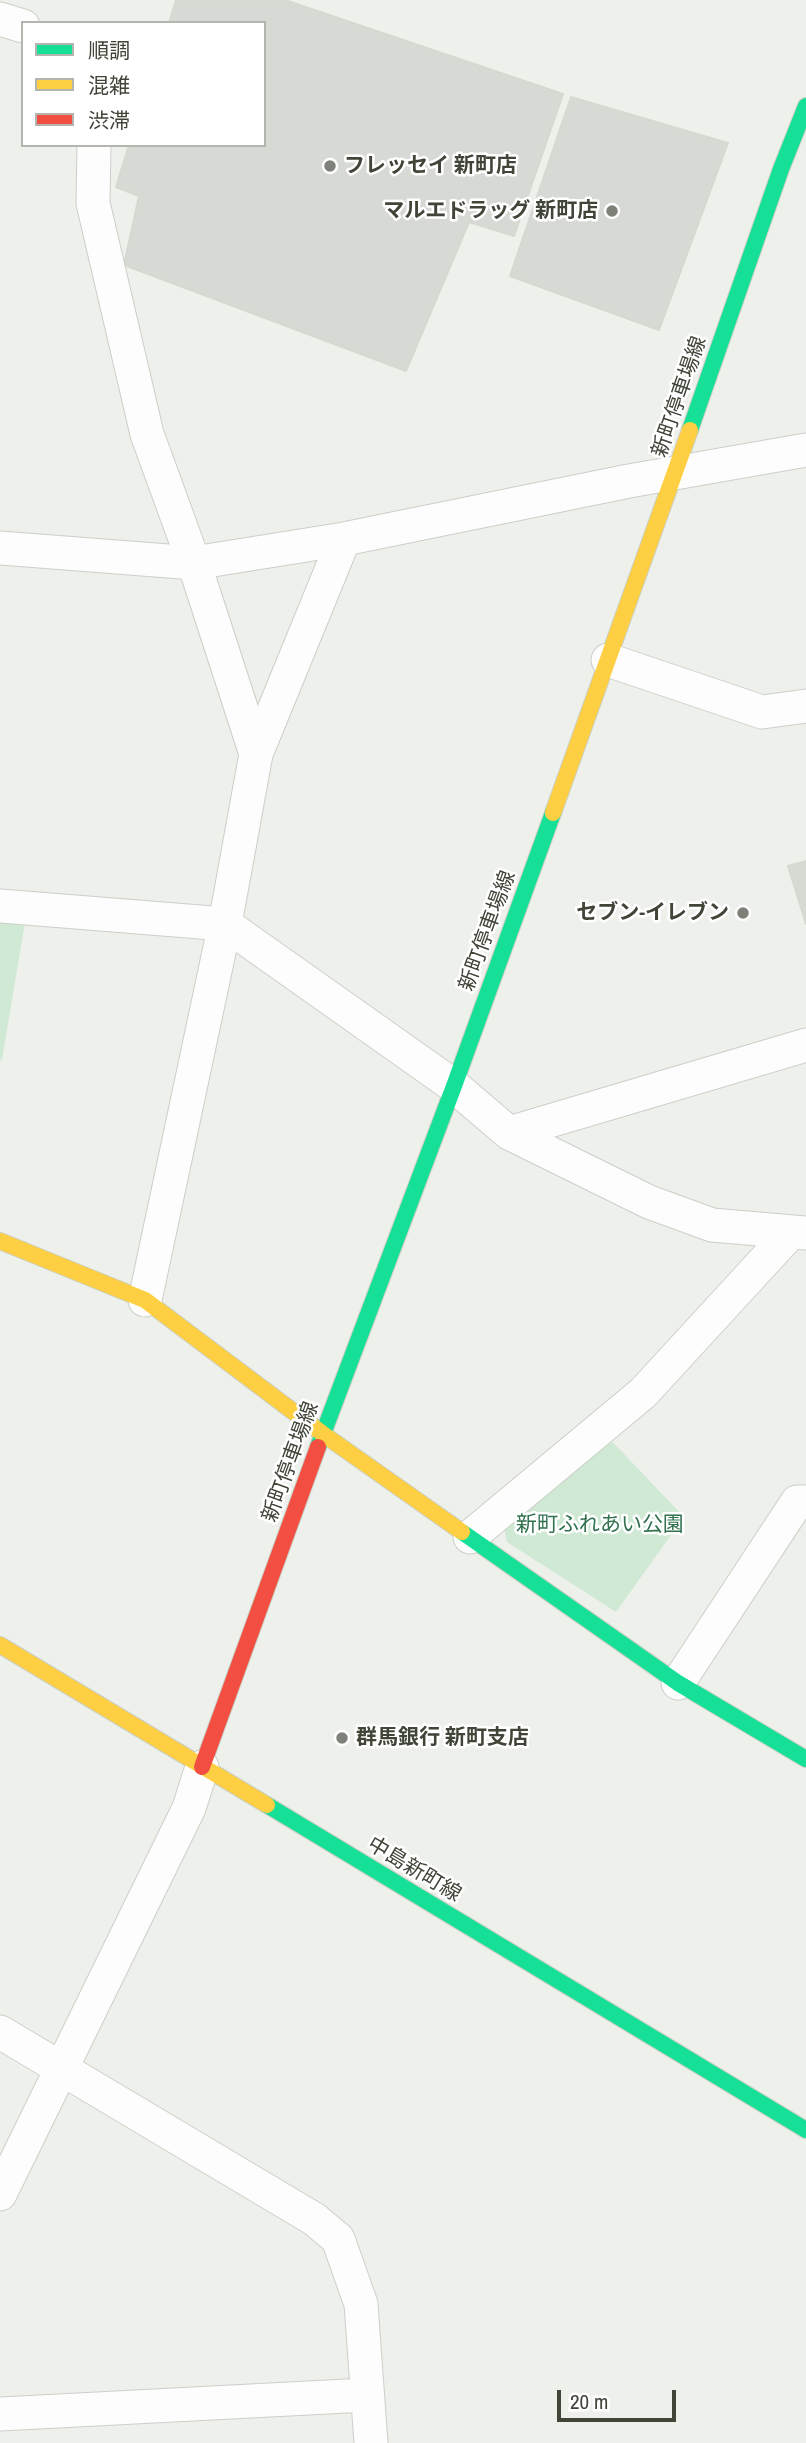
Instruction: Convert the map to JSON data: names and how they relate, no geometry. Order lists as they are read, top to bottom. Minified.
{"streets":{"main road":["新町停車場線","中島新町線"]},"crossings":[["新町停車場線","中島新町線"]],"parks":["新町ふれあい公園"],"places":["フレッセイ 新町店","マルエドラッグ 新町店","セブン-イレブン","群馬銀行 新町支店"],"legend":["順調","混雑","渋滞"],"scale_bar":"20 m"}
